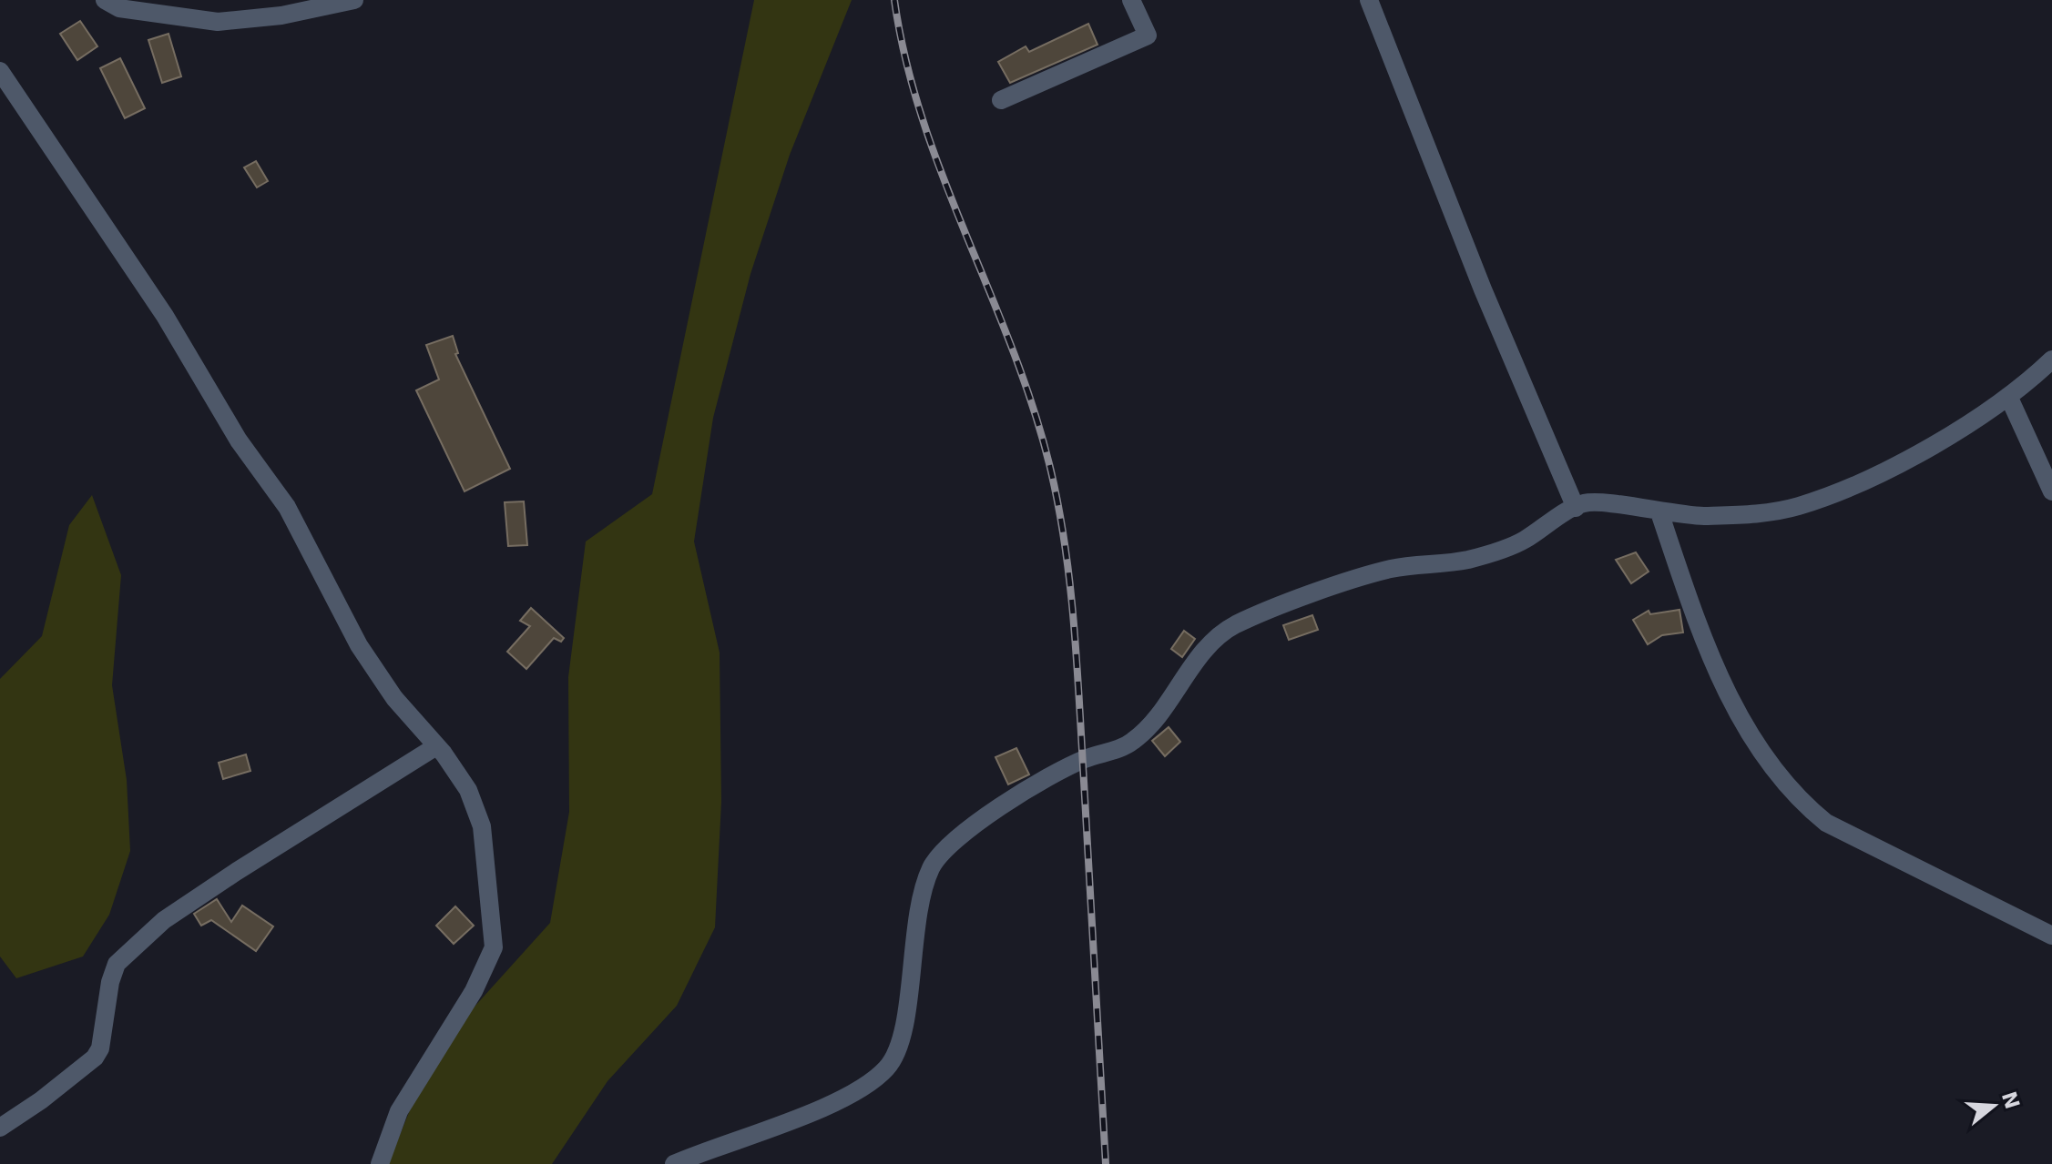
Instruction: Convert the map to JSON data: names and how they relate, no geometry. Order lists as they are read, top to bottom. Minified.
{"north":"right"}
